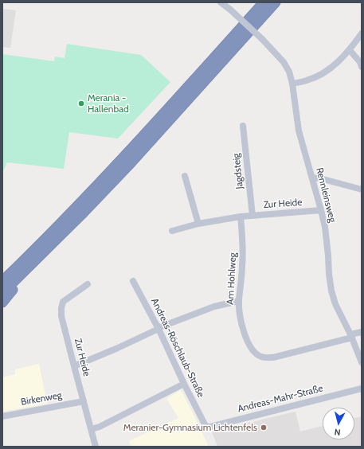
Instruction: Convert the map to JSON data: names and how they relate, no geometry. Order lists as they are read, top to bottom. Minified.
{"streets":{"street":["Jagdsteig","Rennleinsweg","Zur Heide","Am Hohlweg","Andreas-Röschlaub-Straße","Birkenweg","Andreas-Mahr-Straße"]},"crossings":[["Jagdsteig","Zur Heide"],["Rennleinsweg","Zur Heide"],["Rennleinsweg","Am Hohlweg"],["Zur Heide","Am Hohlweg"],["Zur Heide","Birkenweg"],["Andreas-Röschlaub-Straße","Andreas-Mahr-Straße"]],"places":["Merania - Hallenbad","Meranier-Gymnasium Lichtenfels"],"north":"bottom"}
